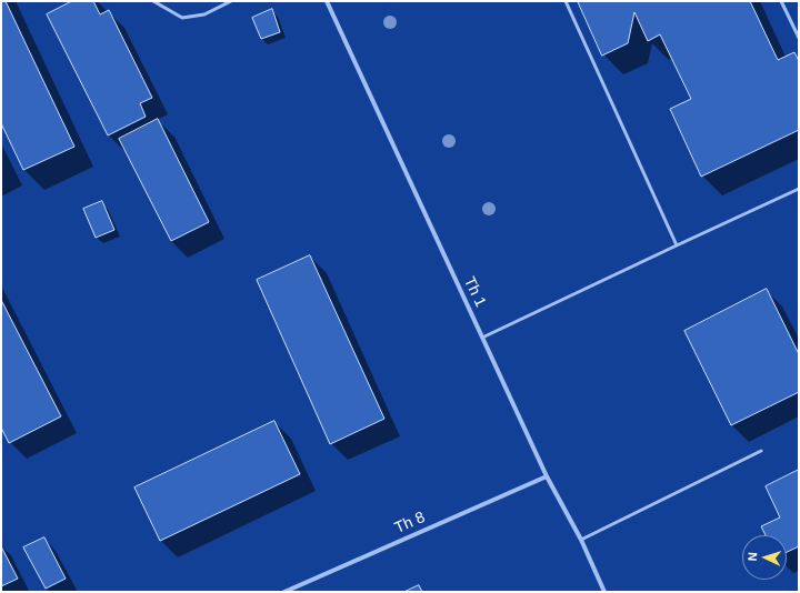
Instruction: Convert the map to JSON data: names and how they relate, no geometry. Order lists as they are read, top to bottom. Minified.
{"streets":{"street":["Th 1","Th 8"]},"crossings":[["Th 1","Th 8"]],"north":"left"}
